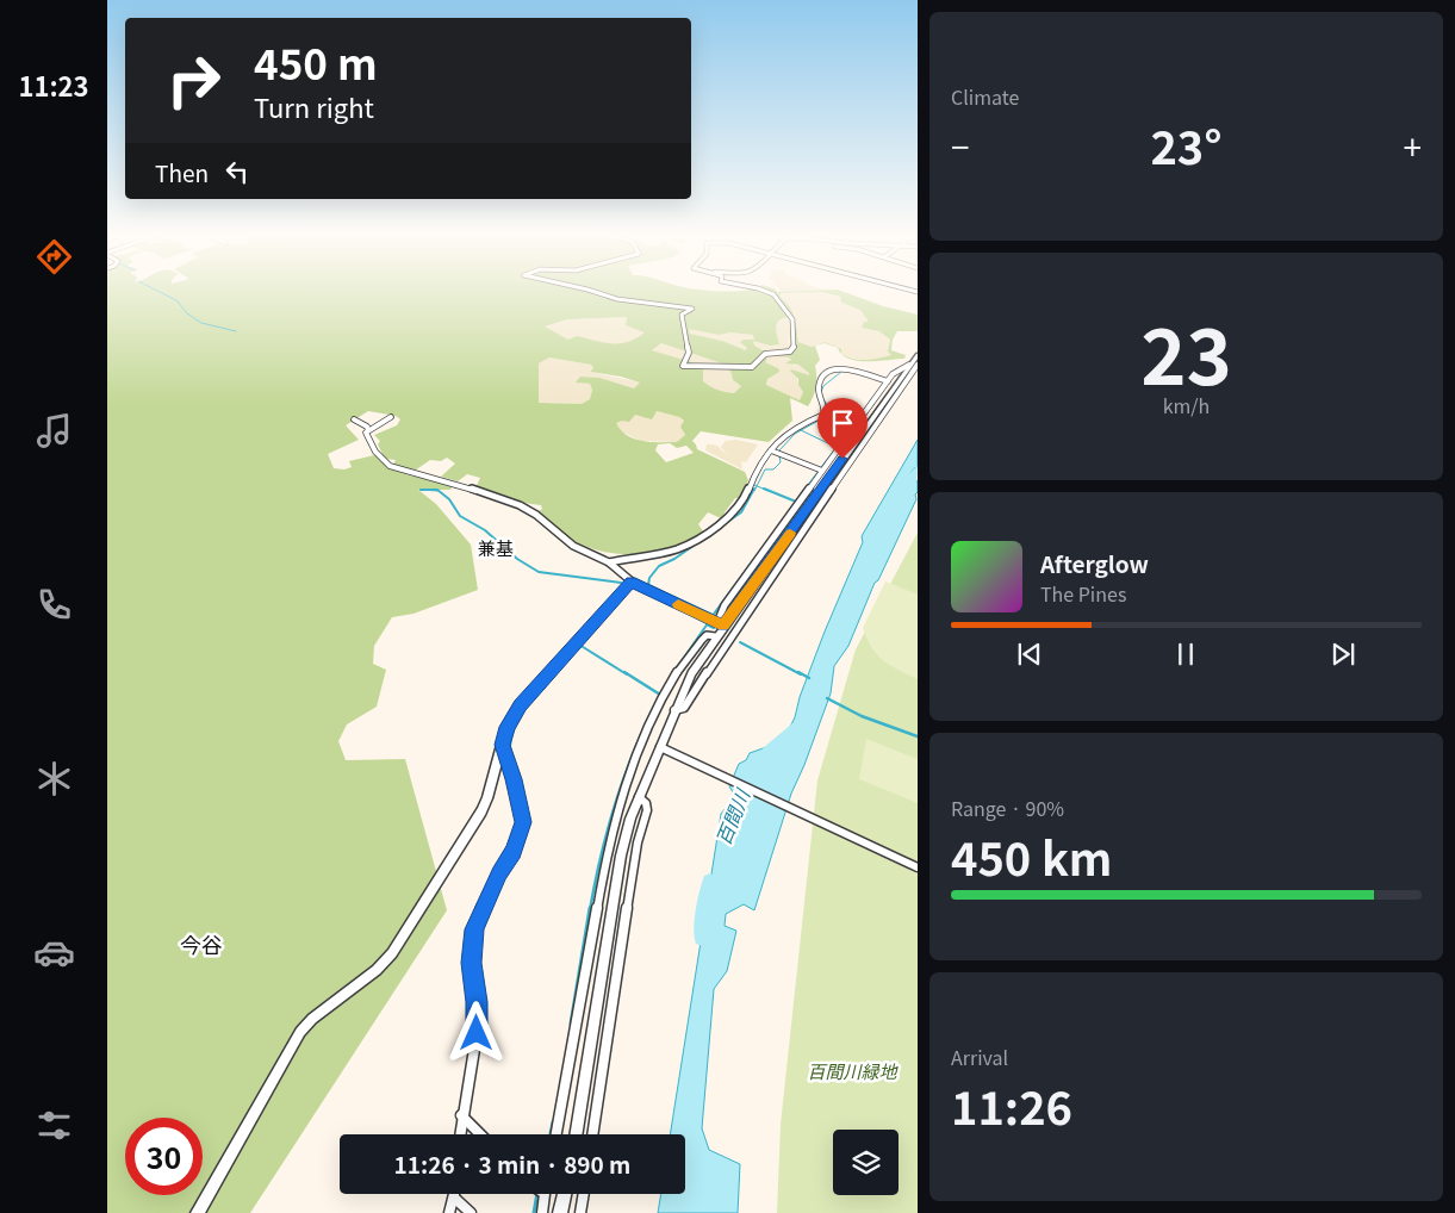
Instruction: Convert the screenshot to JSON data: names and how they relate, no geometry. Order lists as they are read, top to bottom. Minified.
{"districts":["兼基","今谷"],"water":["百間川"],"parks":["百間川緑地"],"page":{"tabs":"11:23","tile":["Climate",["23","km/h"],["Range · 90%","450 km"],["Arrival","11:26"]],"turn":["450 m","Turn right"],"heat":["−","23°","+"],"then":"Then","song":["Afterglow","The Pines"],"limit":"30","trip":"11:26 · 3 min · 890 m"}}
